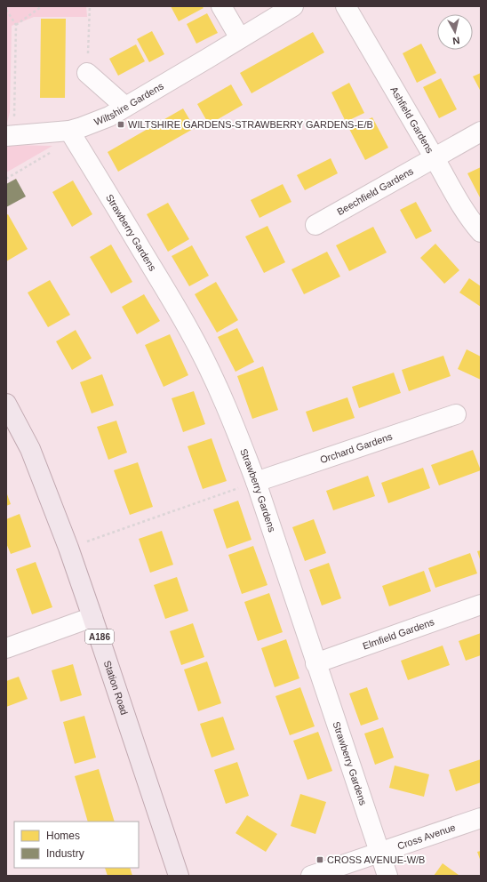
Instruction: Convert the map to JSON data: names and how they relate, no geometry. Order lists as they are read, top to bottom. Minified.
{"streets":{"main road":["A186","Station Road"],"street":["Wiltshire Gardens","Ashfield Gardens","Beechfield Gardens","Strawberry Gardens","Orchard Gardens","Elmfield Gardens","Cross Avenue"]},"crossings":[["Wiltshire Gardens","Strawberry Gardens"],["Ashfield Gardens","Beechfield Gardens"],["Strawberry Gardens","Orchard Gardens"],["Strawberry Gardens","Elmfield Gardens"],["Strawberry Gardens","Cross Avenue"]],"places":{"transit":["WILTSHIRE GARDENS-STRAWBERRY GARDENS-E/B","CROSS AVENUE-W/B"]},"legend":["Homes","Industry"],"north":"bottom"}
